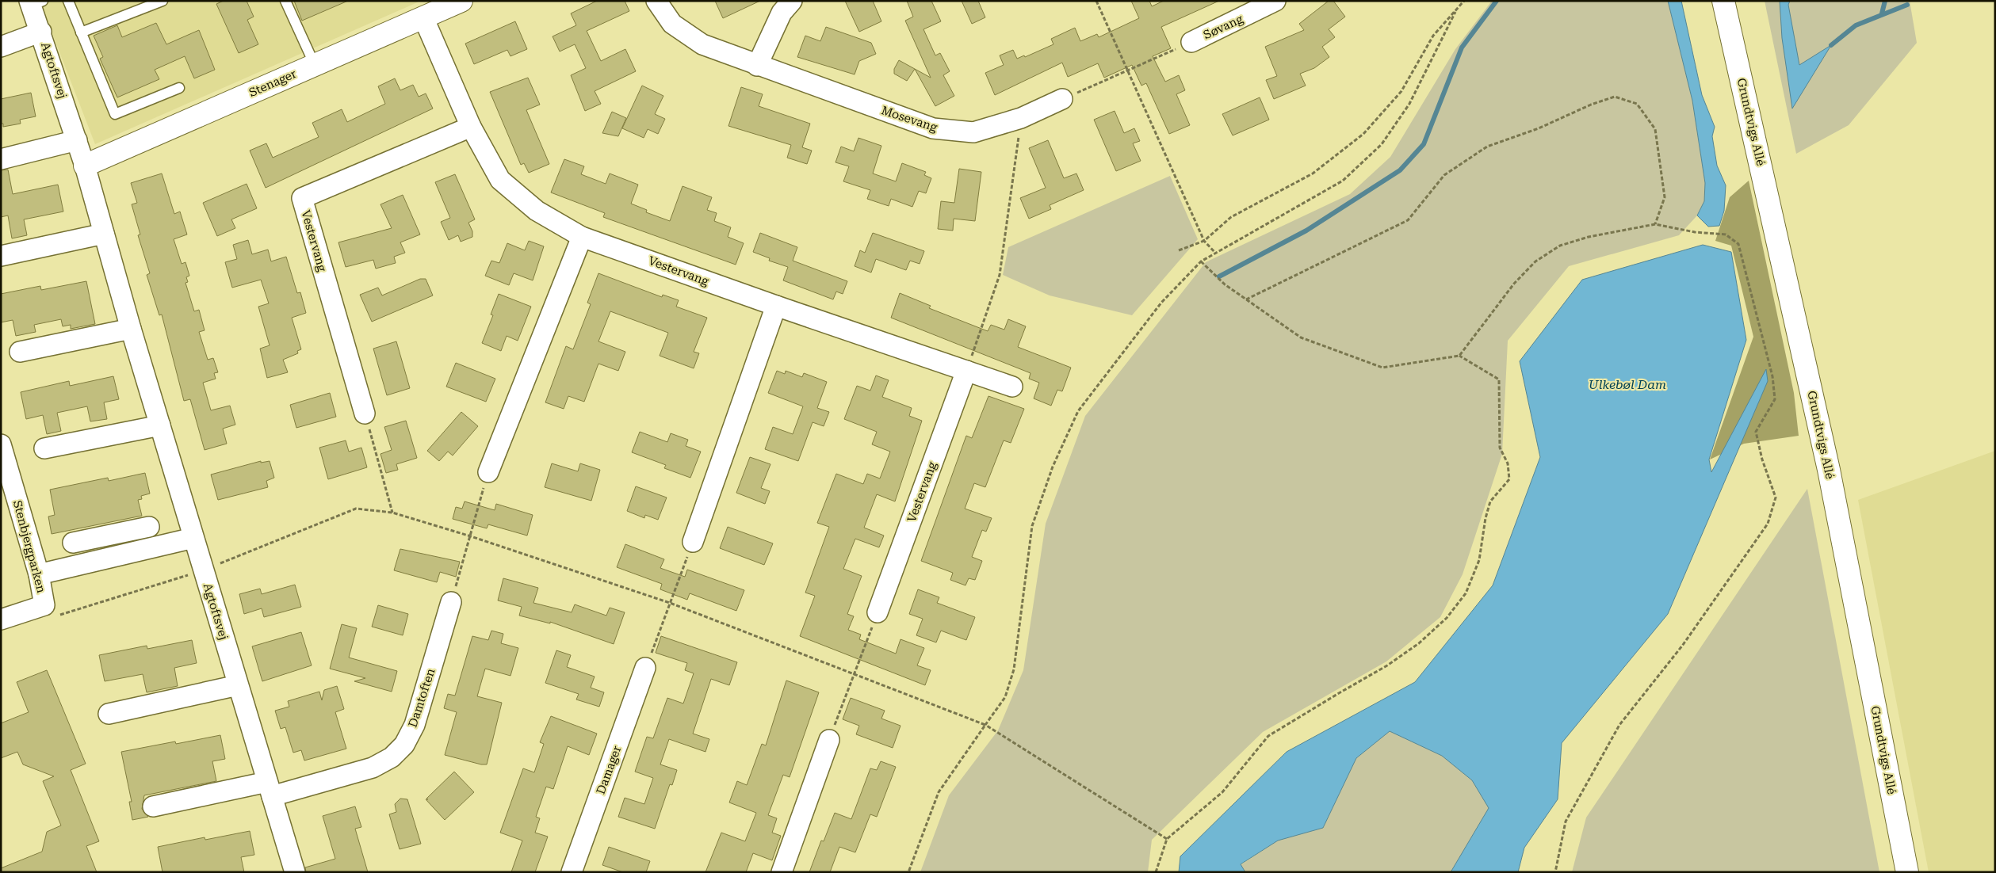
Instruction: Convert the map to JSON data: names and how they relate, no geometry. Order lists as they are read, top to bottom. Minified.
{"streets":{"street":["Søvang","Agtoftsvej","Stenager","Mosevang","Grundtvigs Allé","Vestervang","Stenbjergparken","Damtoften","Damager"]},"crossings":[["Agtoftsvej","Stenager"],["Agtoftsvej","Damtoften"],["Stenager","Vestervang"]],"water":["Ulkebøl Dam"]}
